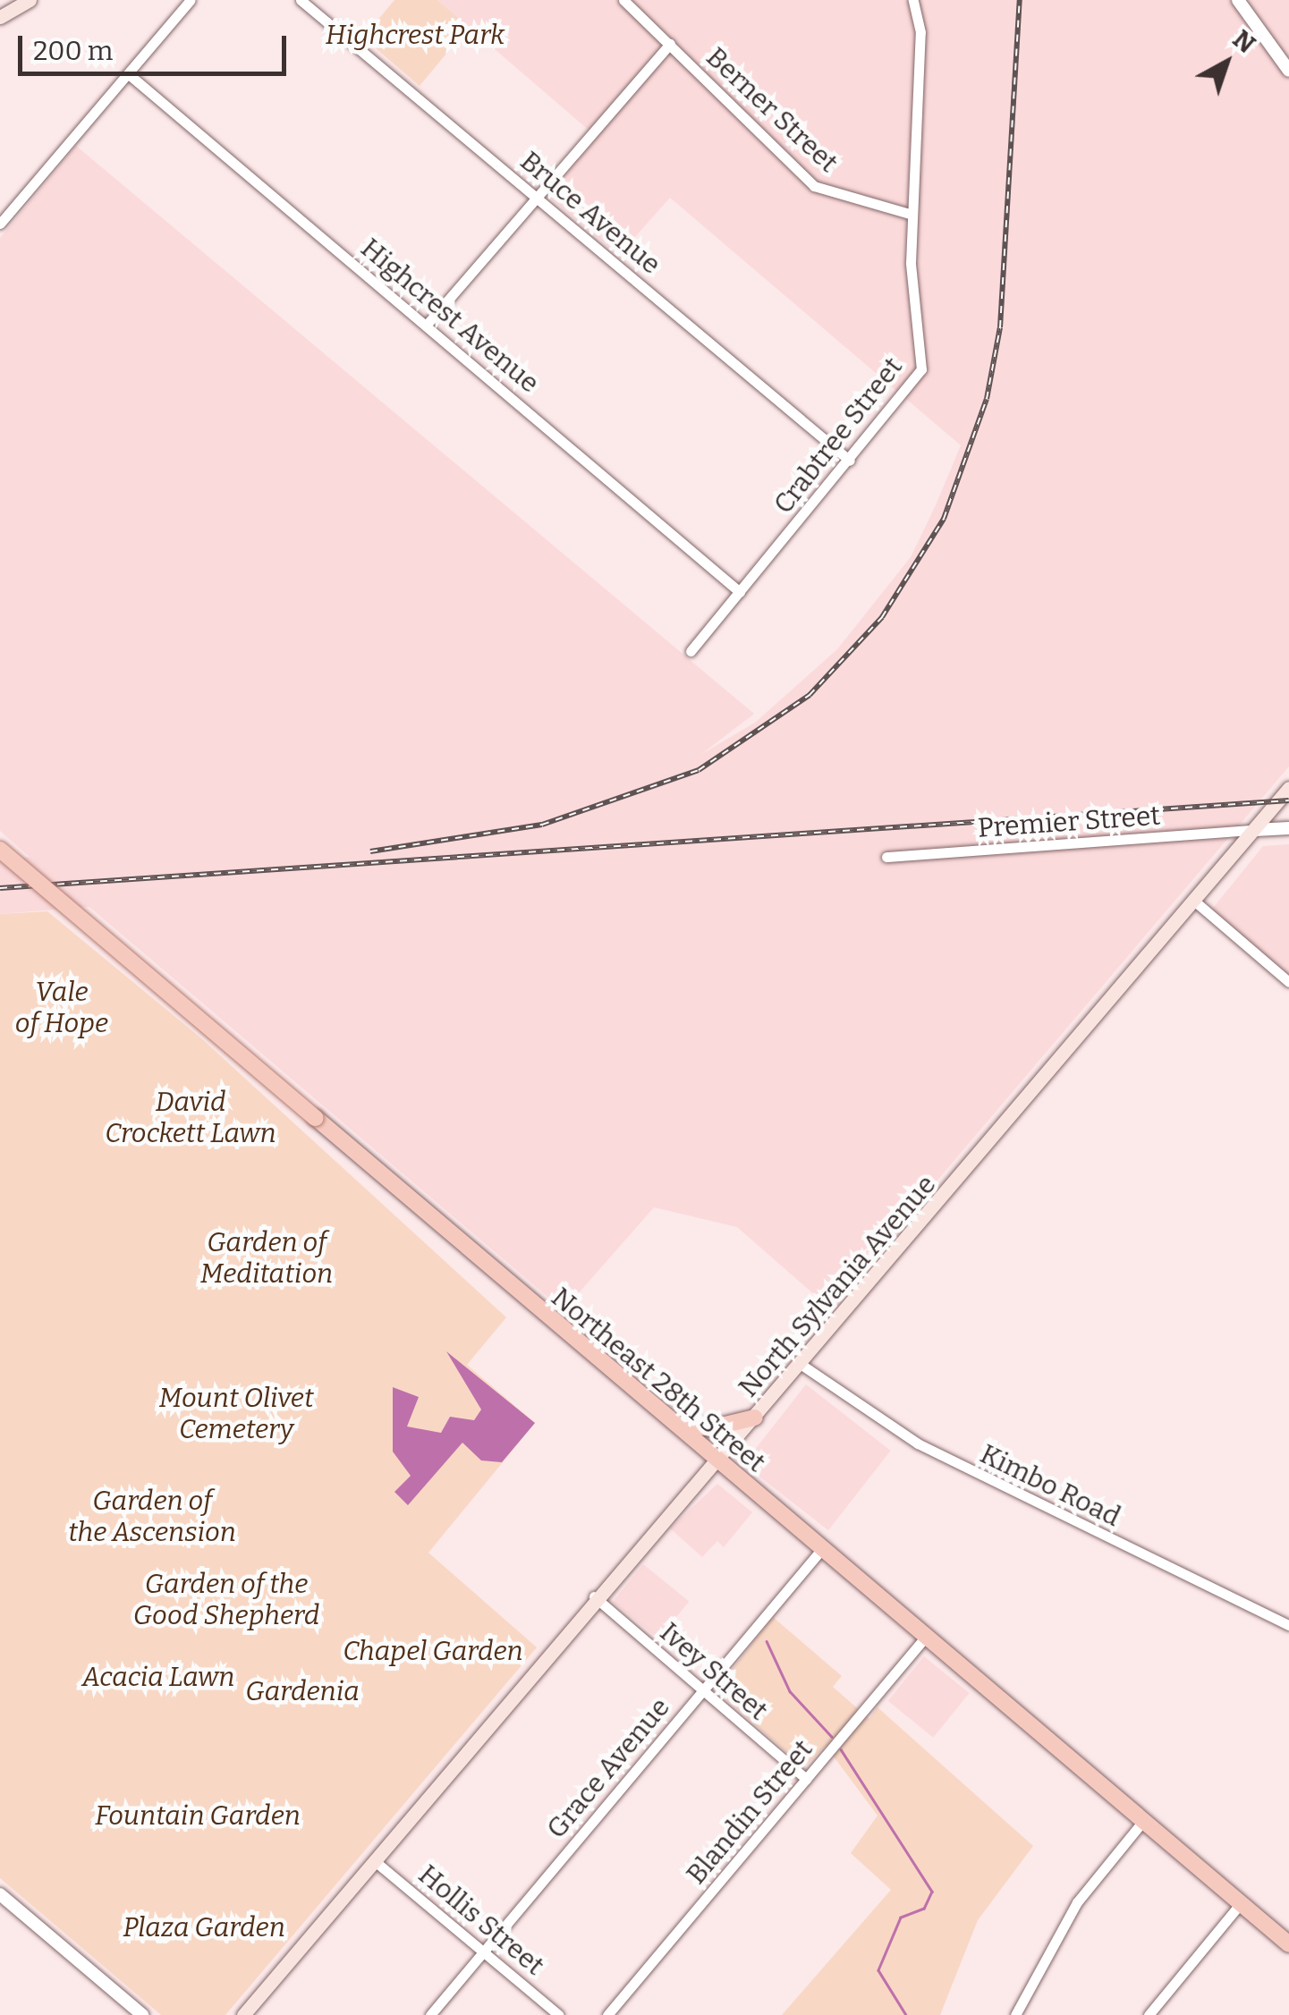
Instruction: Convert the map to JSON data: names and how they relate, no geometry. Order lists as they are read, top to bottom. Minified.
{"streets":{"main road":["North Sylvania Avenue","Northeast 28th Street"],"street":["Berner Street","Bruce Avenue","Highcrest Avenue","Crabtree Street","Premier Street","Kimbo Road","Ivey Street","Grace Avenue","Blandin Street","Hollis Street"]},"crossings":[["Berner Street","Crabtree Street"],["Bruce Avenue","Crabtree Street"],["Highcrest Avenue","Crabtree Street"],["Premier Street","North Sylvania Avenue"],["North Sylvania Avenue","Northeast 28th Street"],["North Sylvania Avenue","Kimbo Road"],["North Sylvania Avenue","Ivey Street"],["North Sylvania Avenue","Hollis Street"],["Northeast 28th Street","Grace Avenue"],["Northeast 28th Street","Blandin Street"],["Ivey Street","Grace Avenue"],["Ivey Street","Blandin Street"],["Grace Avenue","Hollis Street"]],"parks":["Highcrest Park","Vale of Hope","David Crockett Lawn","Garden of Meditation","Mount Olivet Cemetery","Garden of the Ascension","Garden of the Good Shepherd","Chapel Garden","Acacia Lawn","Gardenia","Fountain Garden","Plaza Garden"],"scale_bar":"200 m","north":"top right"}
